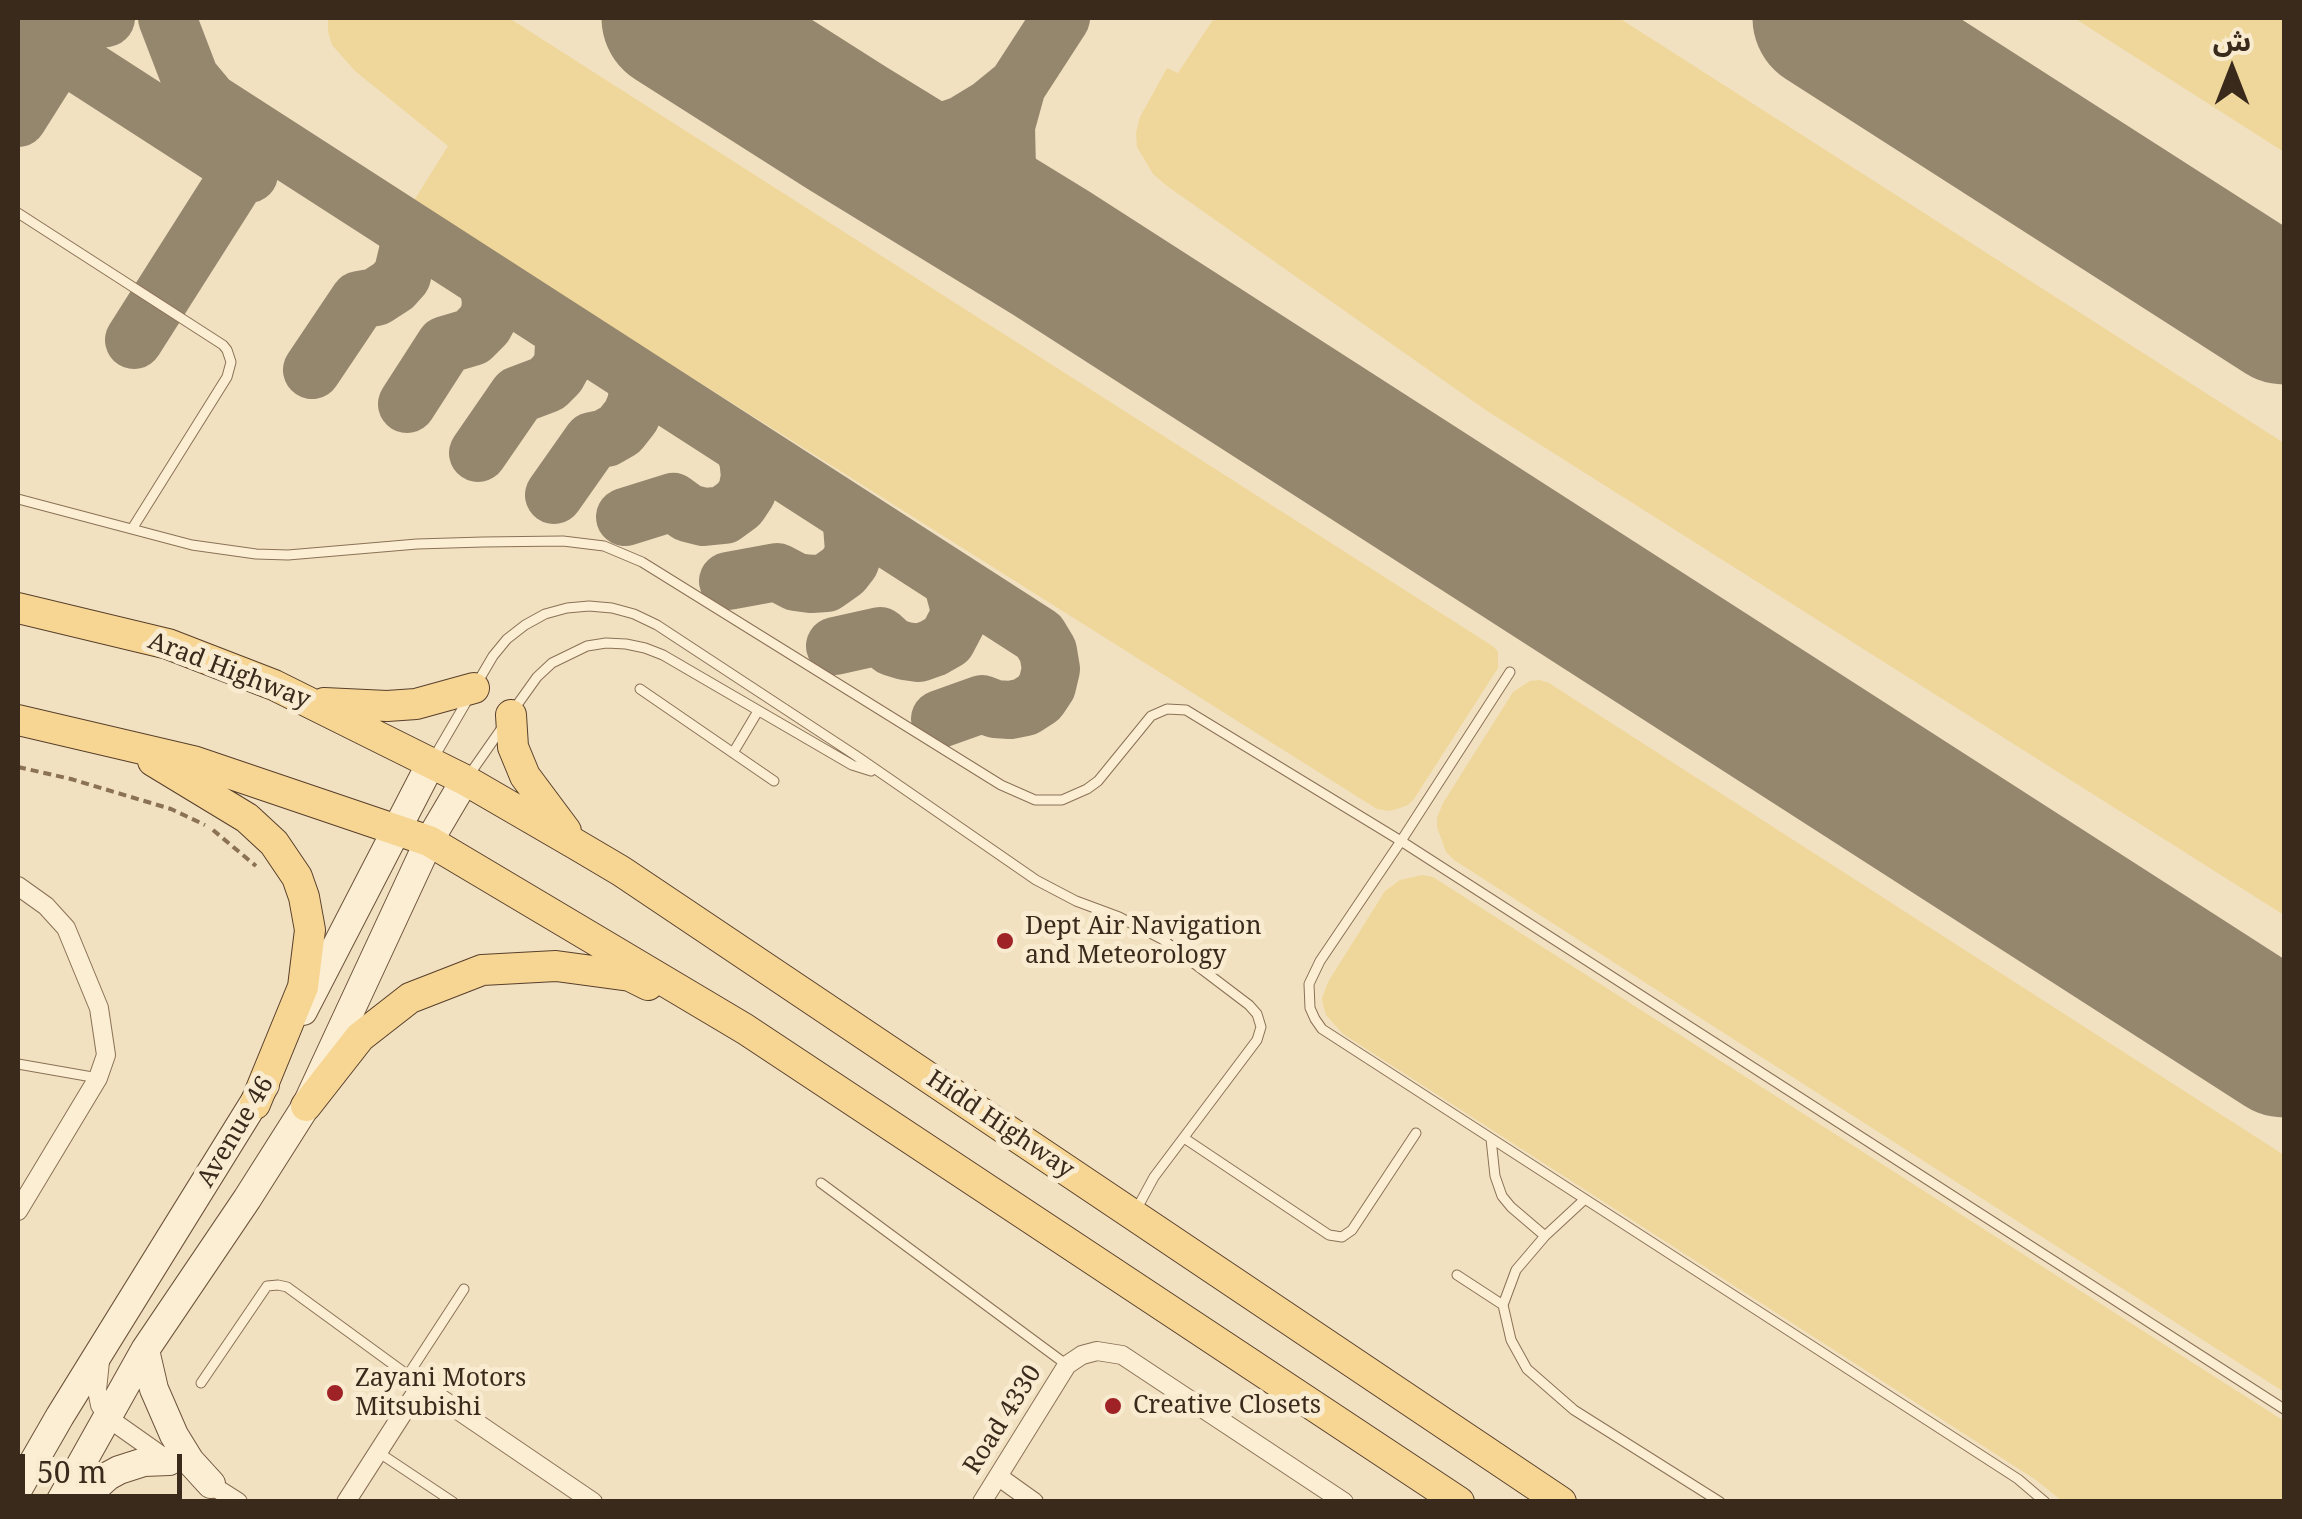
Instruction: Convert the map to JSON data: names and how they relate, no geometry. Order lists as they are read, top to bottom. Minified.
{"streets":{"main road":["Arad Highway","Hidd Highway","Avenue 46"],"street":["Road 4330"]},"crossings":[["Arad Highway","Hidd Highway"],["Arad Highway","Avenue 46"],["Hidd Highway","Avenue 46"]],"places":["Dept Air Navigation and Meteorology","Zayani Motors Mitsubishi","Creative Closets"],"scale_bar":"50 m","north":"top"}
